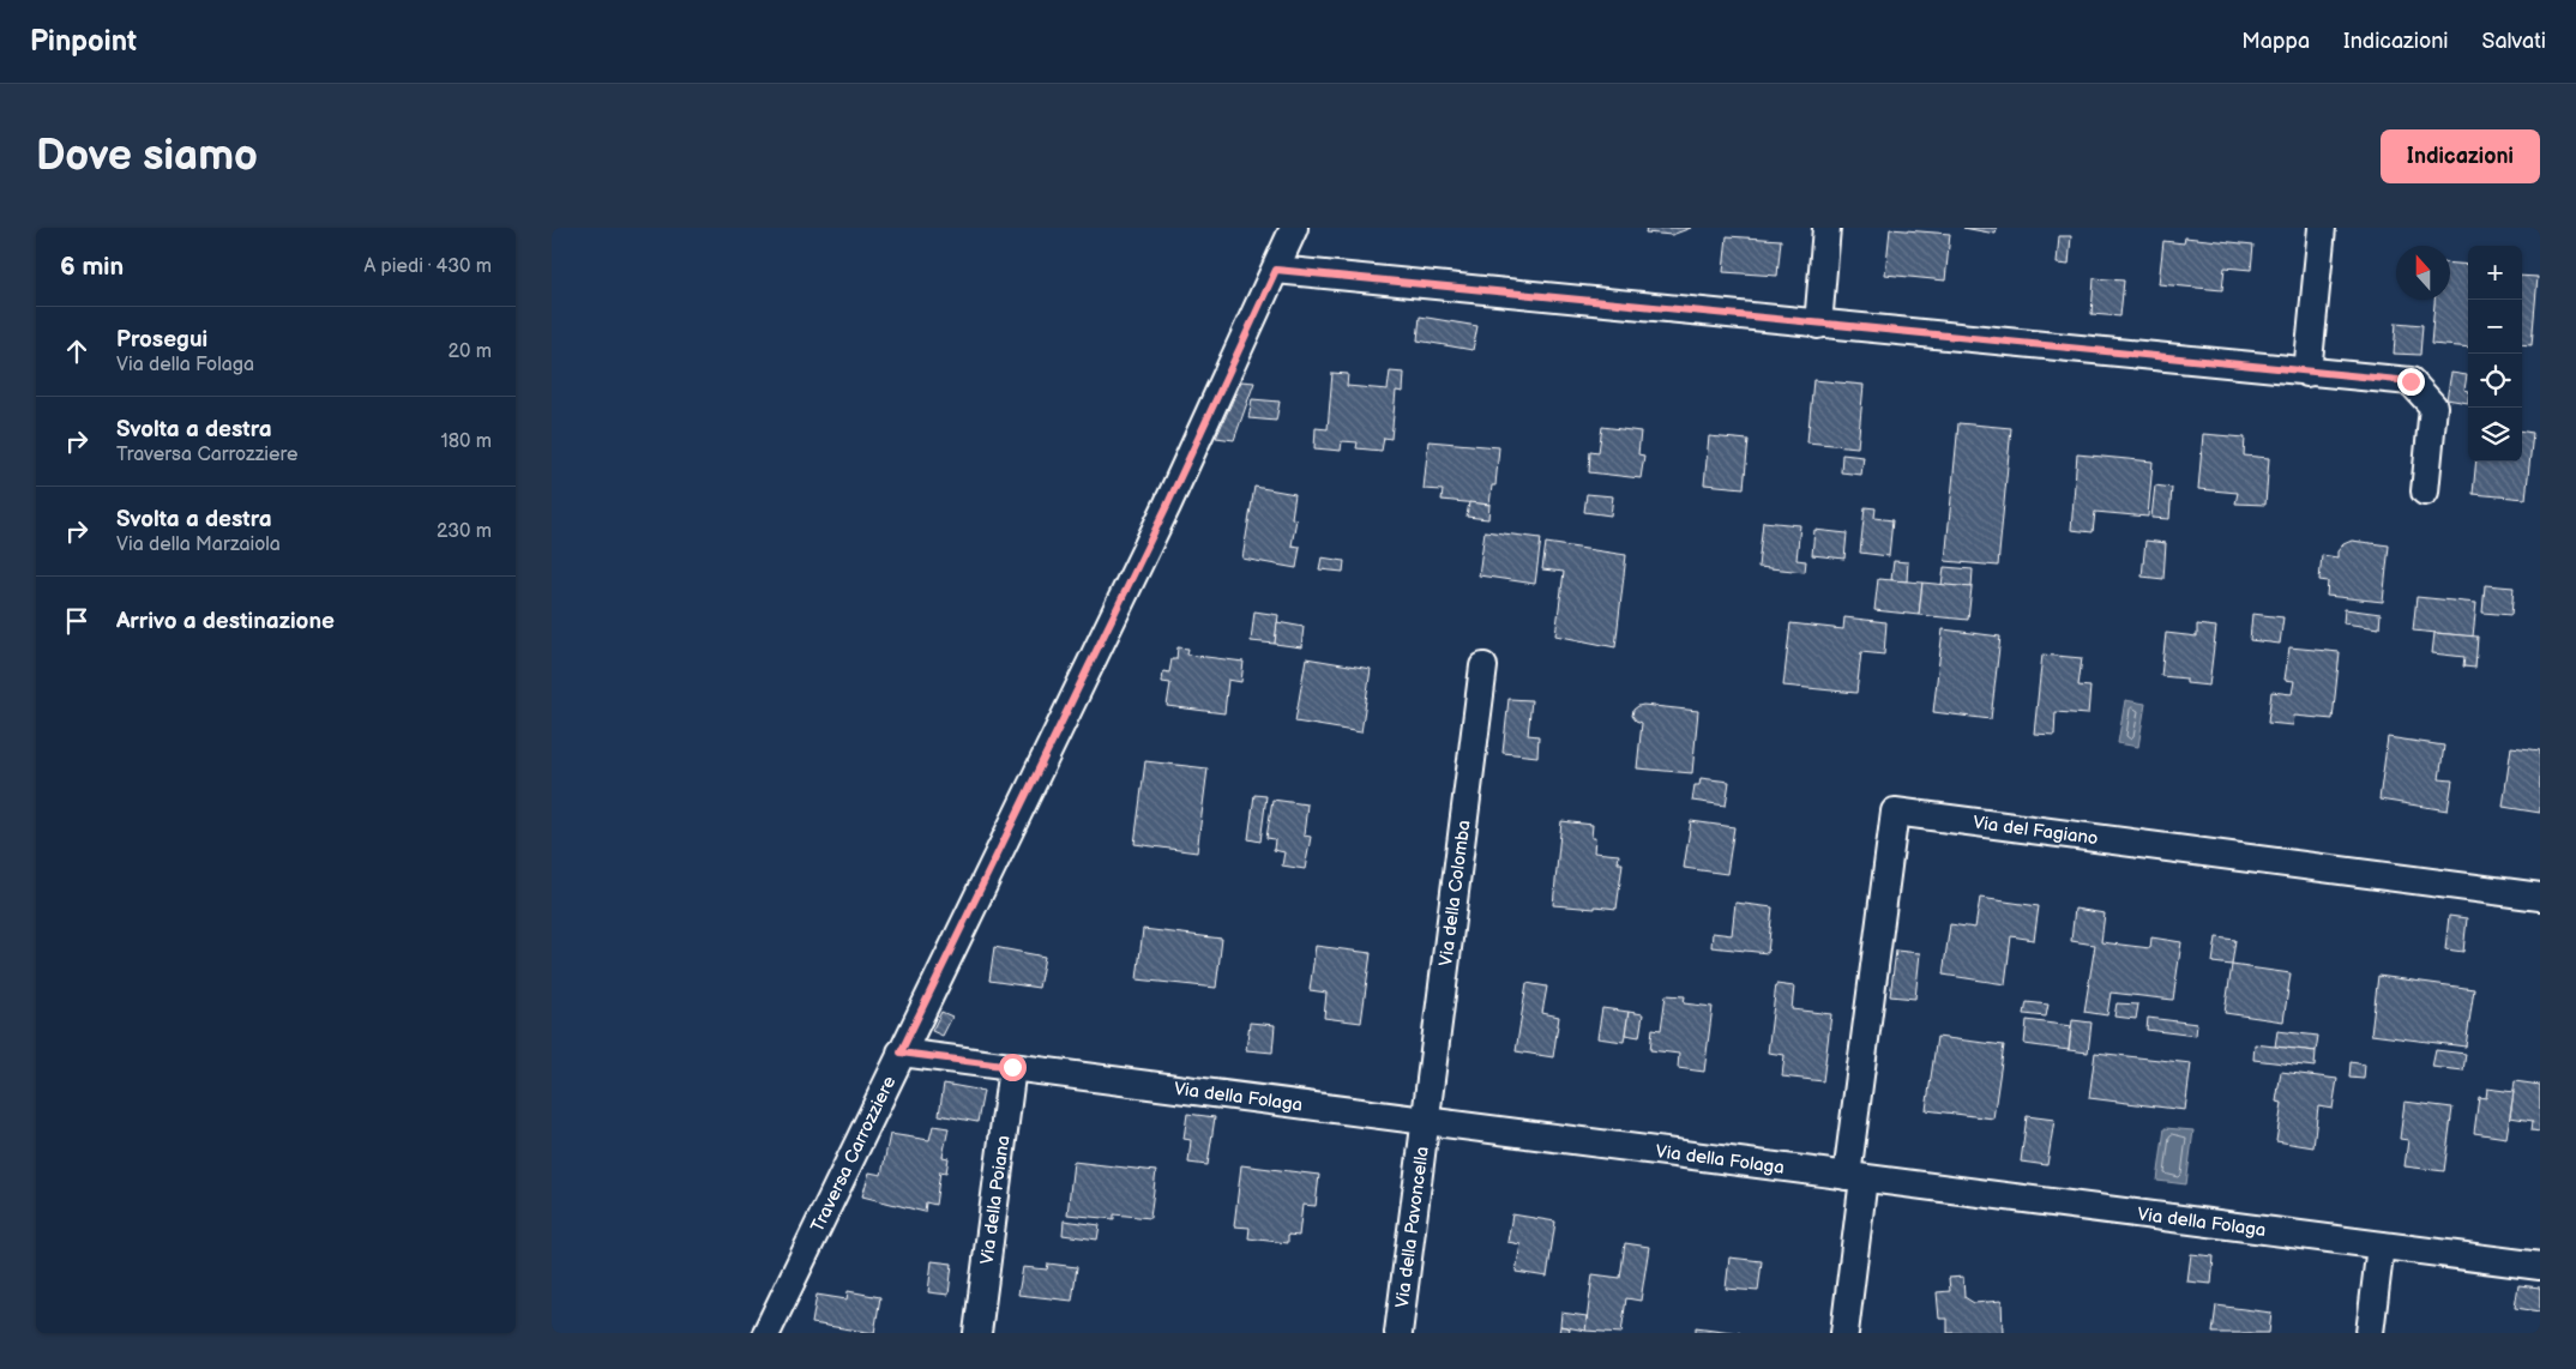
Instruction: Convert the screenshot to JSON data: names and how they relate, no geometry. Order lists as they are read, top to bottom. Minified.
{"streets":{"street":["Via del Fagiano","Via della Colomba","Via della Folaga","Traversa Carrozziere","Via della Poiana","Via della Pavoncella"]},"crossings":[["Via del Fagiano","Via della Folaga"],["Via della Colomba","Via della Folaga"],["Via della Colomba","Via della Pavoncella"],["Via della Folaga","Traversa Carrozziere"],["Via della Folaga","Via della Poiana"],["Via della Folaga","Via della Pavoncella"]],"north":"top","page":{"header":"Pinpoint","nav":["Mappa","Indicazioni","Salvati"],"buttons":"Indicazioni","title":"Dove siamo","heading":["6 min","A piedi · 430 m"],"map_buttons":["+","−"],"list":[["Prosegui","Via della Folaga","20 m"],["Svolta a destra","Traversa Carrozziere","180 m"],["Svolta a destra","Via della Marzaiola","230 m"],"Arrivo a destinazione"]}}
